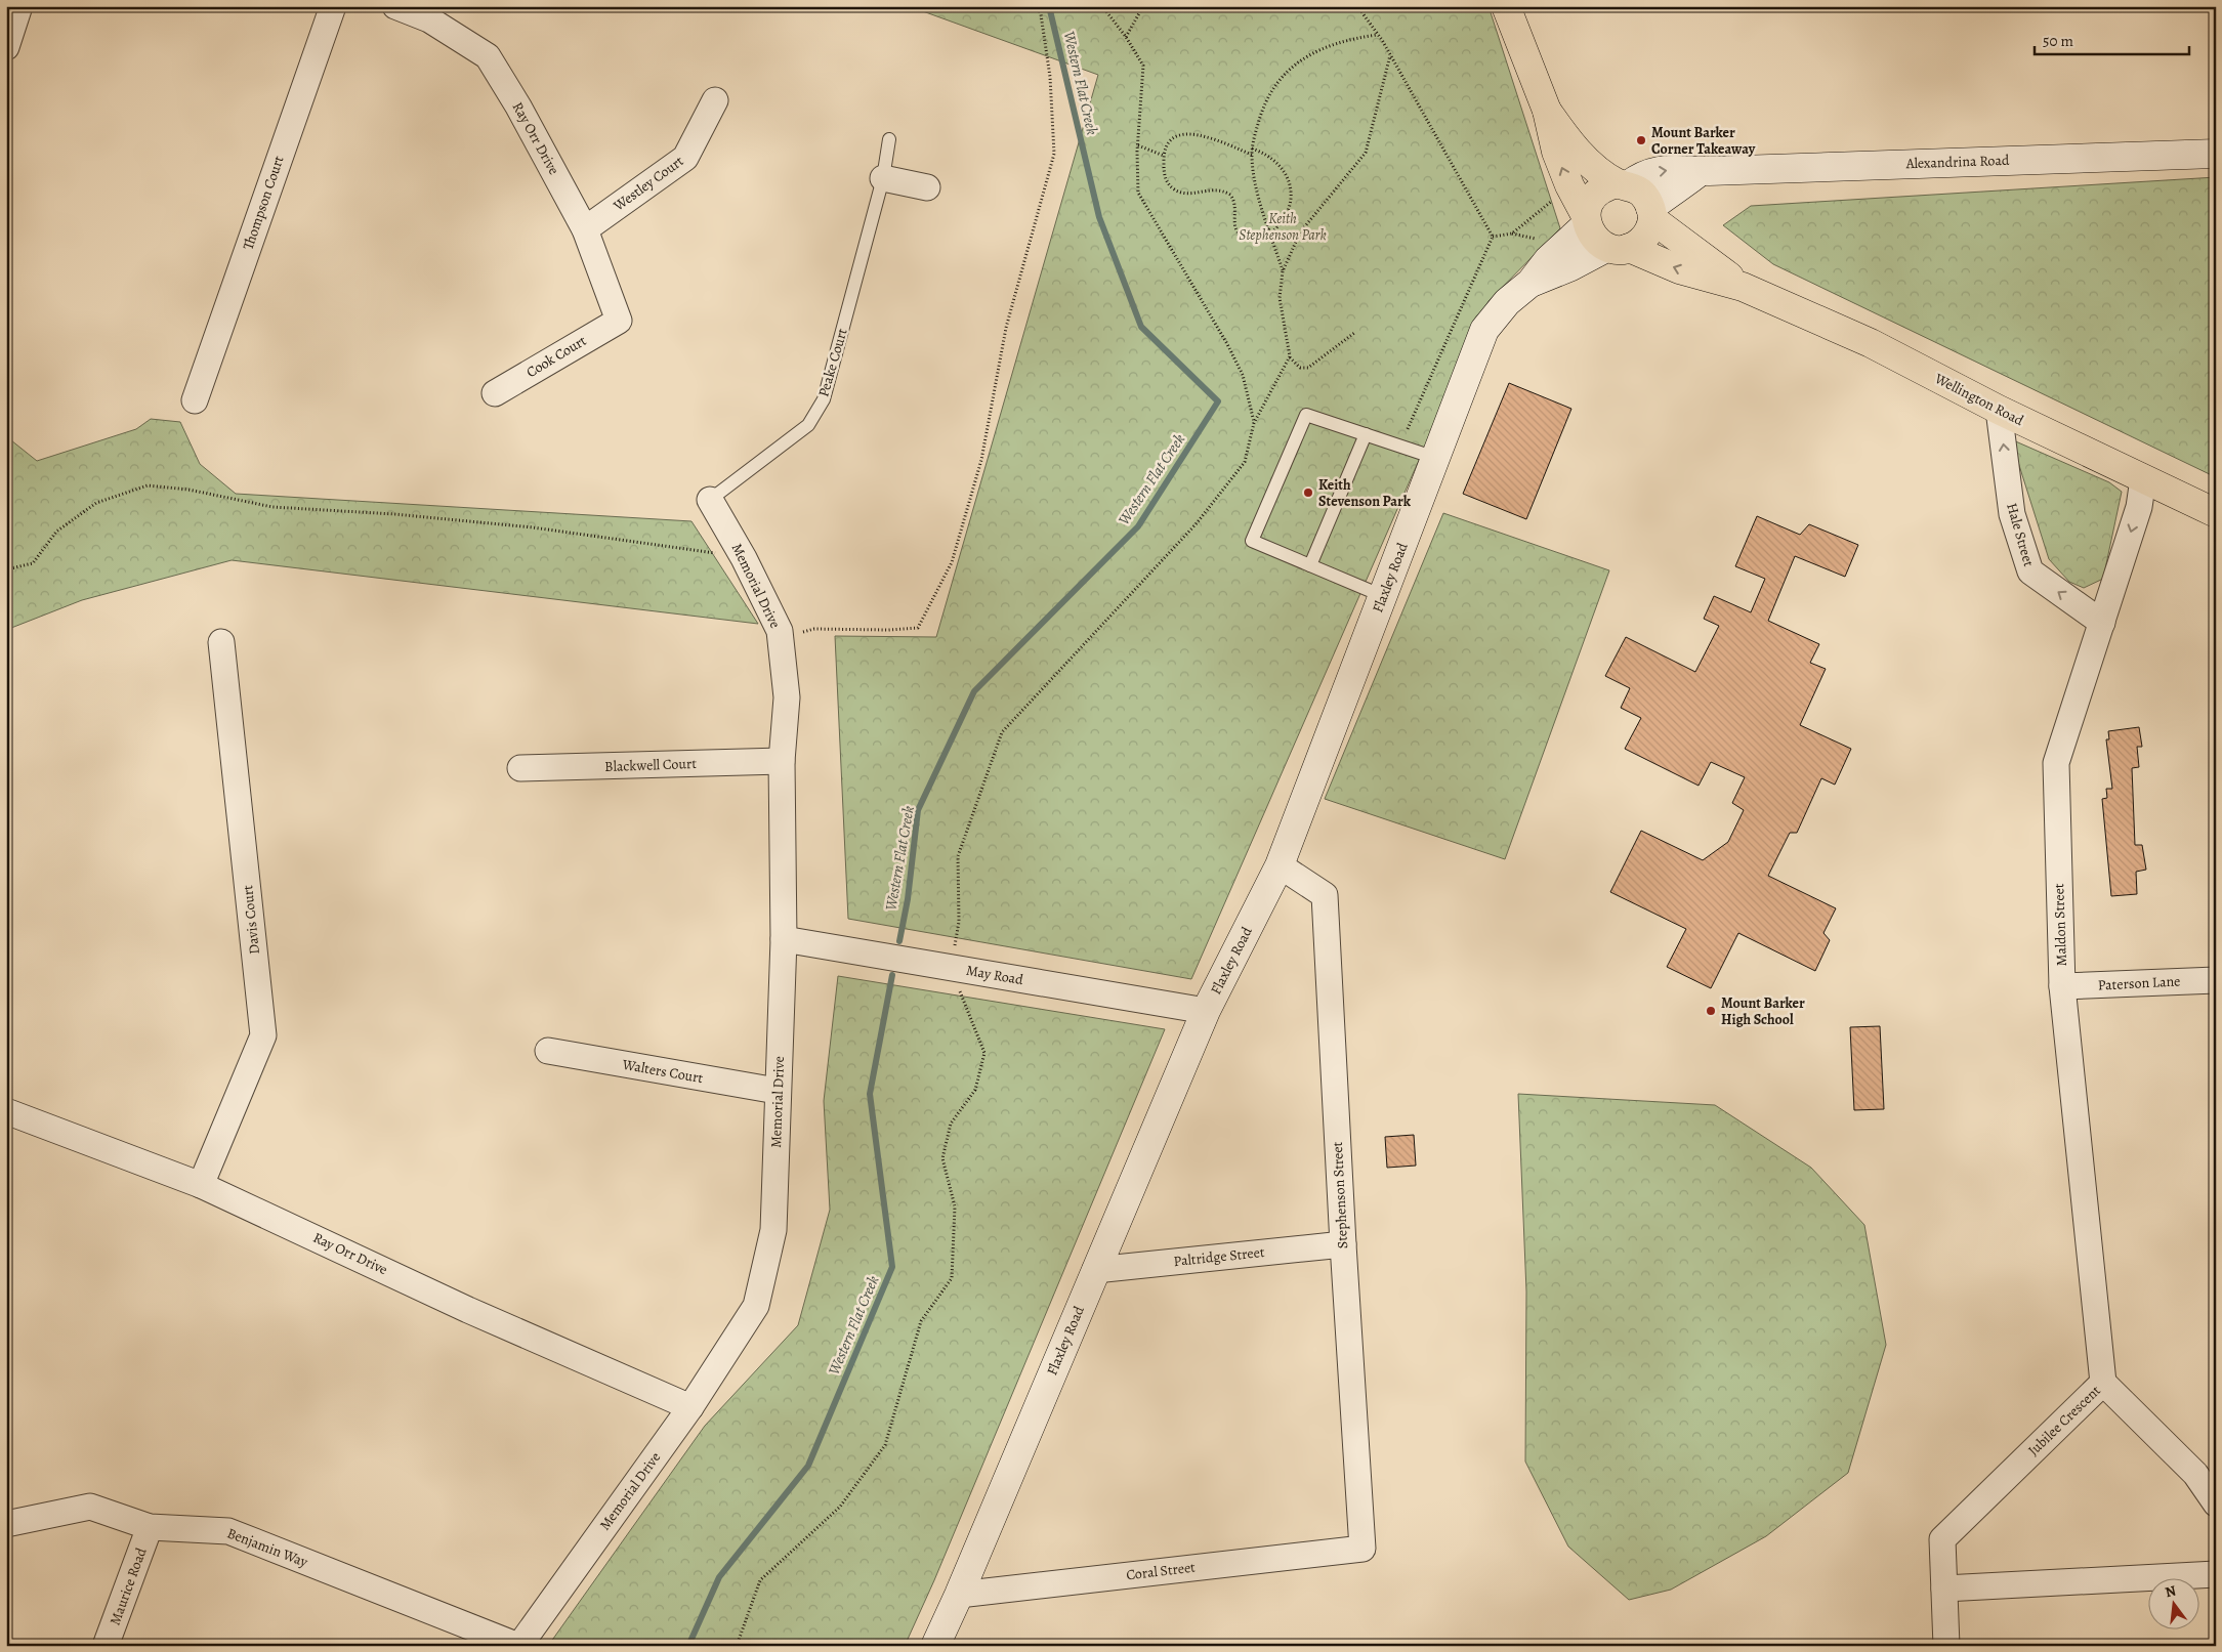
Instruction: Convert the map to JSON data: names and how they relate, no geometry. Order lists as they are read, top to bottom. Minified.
{"streets":{"main road":["Alexandrina Road","Wellington Road","Flaxley Road"],"street":["Ray Orr Drive","Westley Court","Thompson Court","Cook Court","Hale Street","Memorial Drive","Blackwell Court","Davis Court","Maldon Street","May Road","Paterson Lane","Walters Court","Stephenson Street","Paltridge Street","Jubilee Crescent","Benjamin Way","Coral Street","Maurice Road"],"lane":["Peake Court"]},"crossings":[["Ray Orr Drive","Westley Court"],["Ray Orr Drive","Cook Court"],["Ray Orr Drive","Memorial Drive"],["Ray Orr Drive","Davis Court"],["Alexandrina Road","Wellington Road"],["Alexandrina Road","Flaxley Road"],["Peake Court","Memorial Drive"],["Wellington Road","Hale Street"],["Wellington Road","Flaxley Road"],["Wellington Road","Maldon Street"],["Hale Street","Maldon Street"],["Flaxley Road","May Road"],["Flaxley Road","Stephenson Street"],["Flaxley Road","Paltridge Street"],["Flaxley Road","Coral Street"],["Memorial Drive","Blackwell Court"],["Memorial Drive","May Road"],["Memorial Drive","Walters Court"],["Memorial Drive","Benjamin Way"],["Maldon Street","Paterson Lane"],["Maldon Street","Jubilee Crescent"],["Stephenson Street","Paltridge Street"],["Stephenson Street","Coral Street"],["Benjamin Way","Maurice Road"]],"one_way":["Hale Street"],"water":["Western Flat Creek"],"parks":["Keith Stephenson Park"],"places":["Mount Barker Corner Takeaway","Keith Stevenson Park","Mount Barker High School"],"scale_bar":"50 m","north":"top"}
